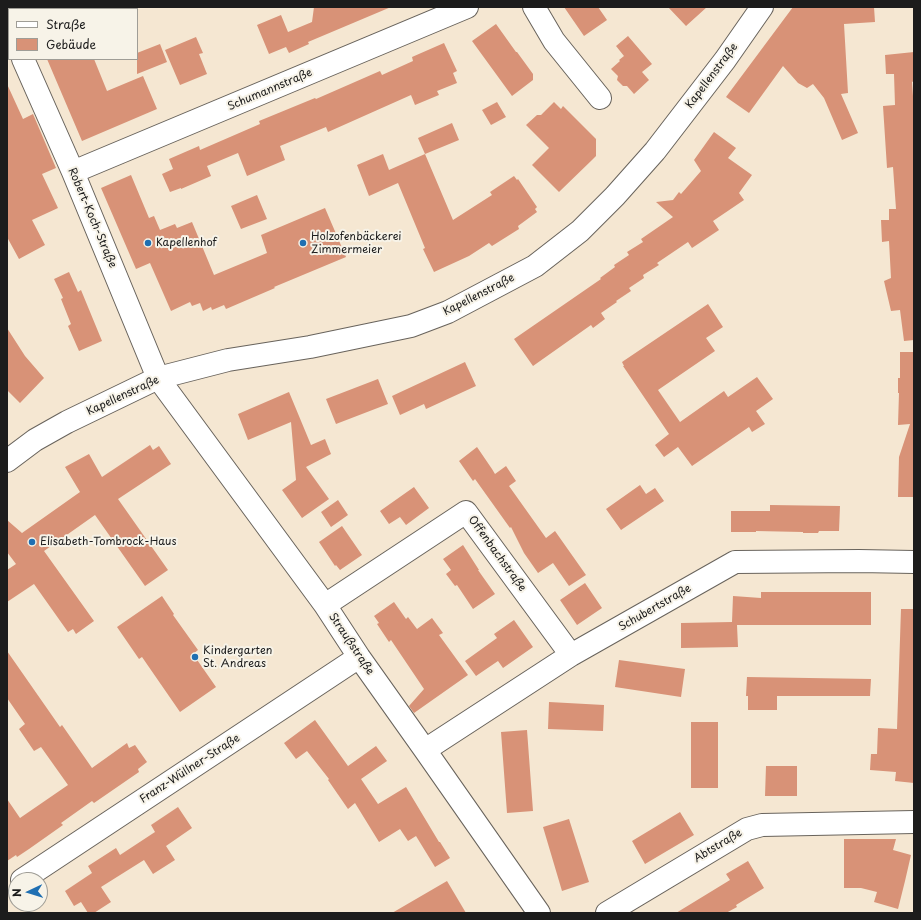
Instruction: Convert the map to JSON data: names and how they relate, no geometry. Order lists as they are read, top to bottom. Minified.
{"streets":{"street":["Kapellenstraße","Schumannstraße","Robert-Koch-Straße","Offenbachstraße","Schubertstraße","Straußstraße","Franz-Wüllner-Straße","Abtstraße"]},"crossings":[["Kapellenstraße","Robert-Koch-Straße"],["Kapellenstraße","Straußstraße"],["Schumannstraße","Robert-Koch-Straße"],["Robert-Koch-Straße","Straußstraße"],["Offenbachstraße","Schubertstraße"],["Offenbachstraße","Straußstraße"],["Schubertstraße","Straußstraße"],["Straußstraße","Franz-Wüllner-Straße"]],"places":["Kapellenhof","Holzofenbäckerei Zimmermeier","Elisabeth-Tombrock-Haus","Kindergarten St. Andreas"],"legend":["Straße","Gebäude"],"north":"left"}
